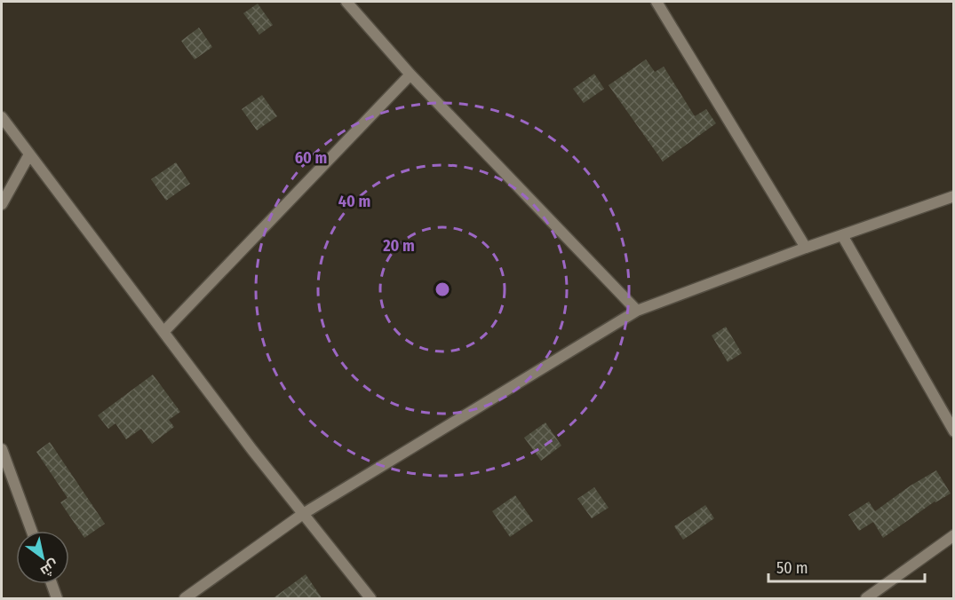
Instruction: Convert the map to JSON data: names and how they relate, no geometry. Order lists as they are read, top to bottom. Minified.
{"scale_bar":"50 m","north":"bottom right","rings":["60 m","40 m","20 m"]}
